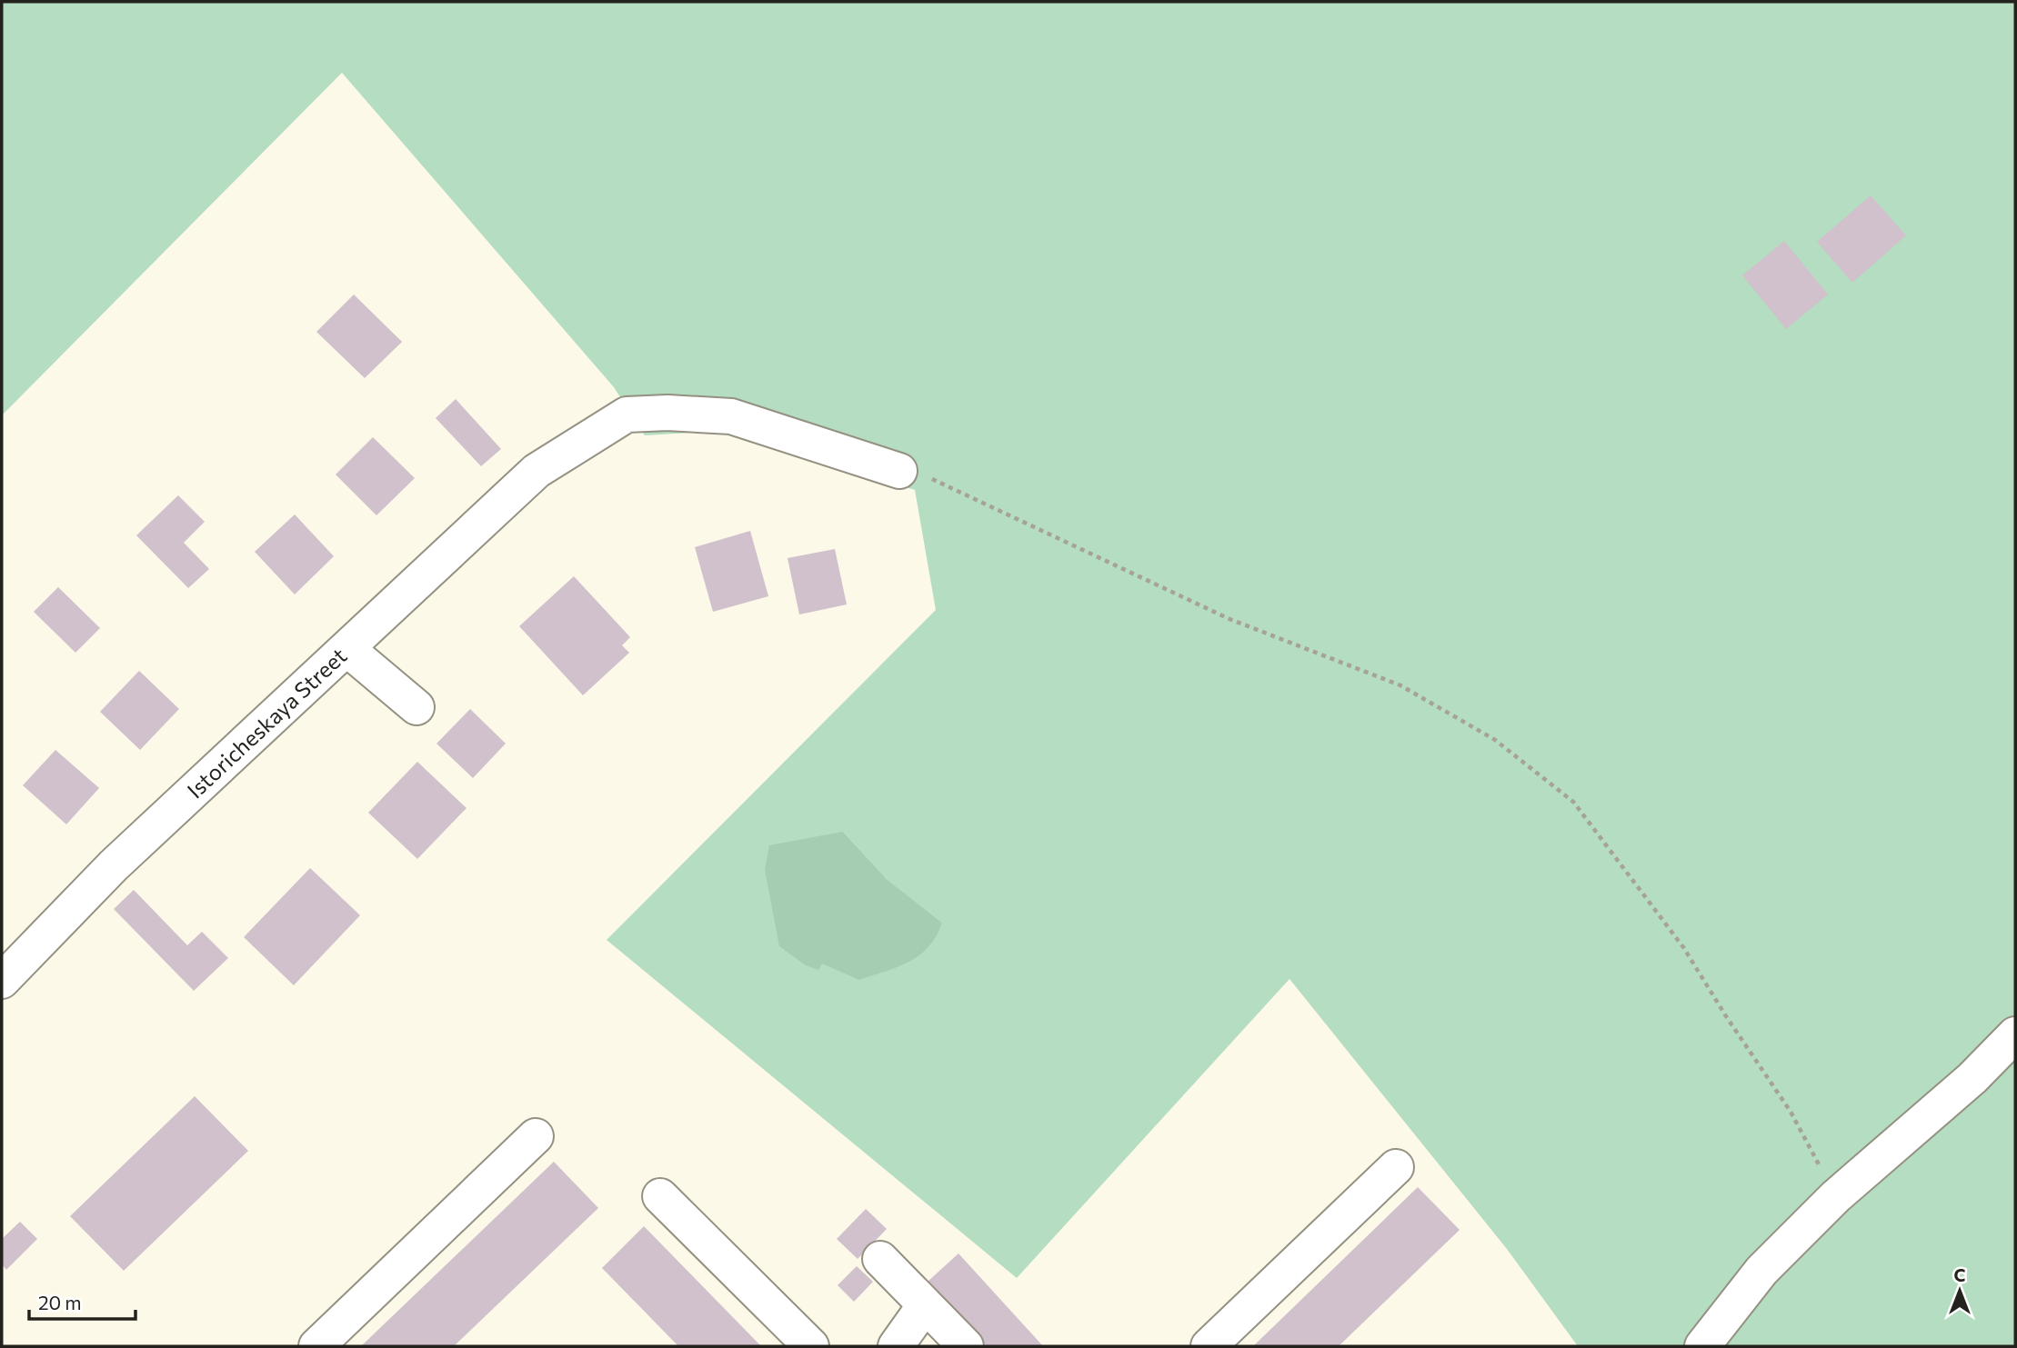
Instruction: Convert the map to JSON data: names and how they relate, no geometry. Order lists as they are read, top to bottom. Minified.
{"streets":{"street":["Istoricheskaya Street"]},"scale_bar":"20 m","north":"top"}
